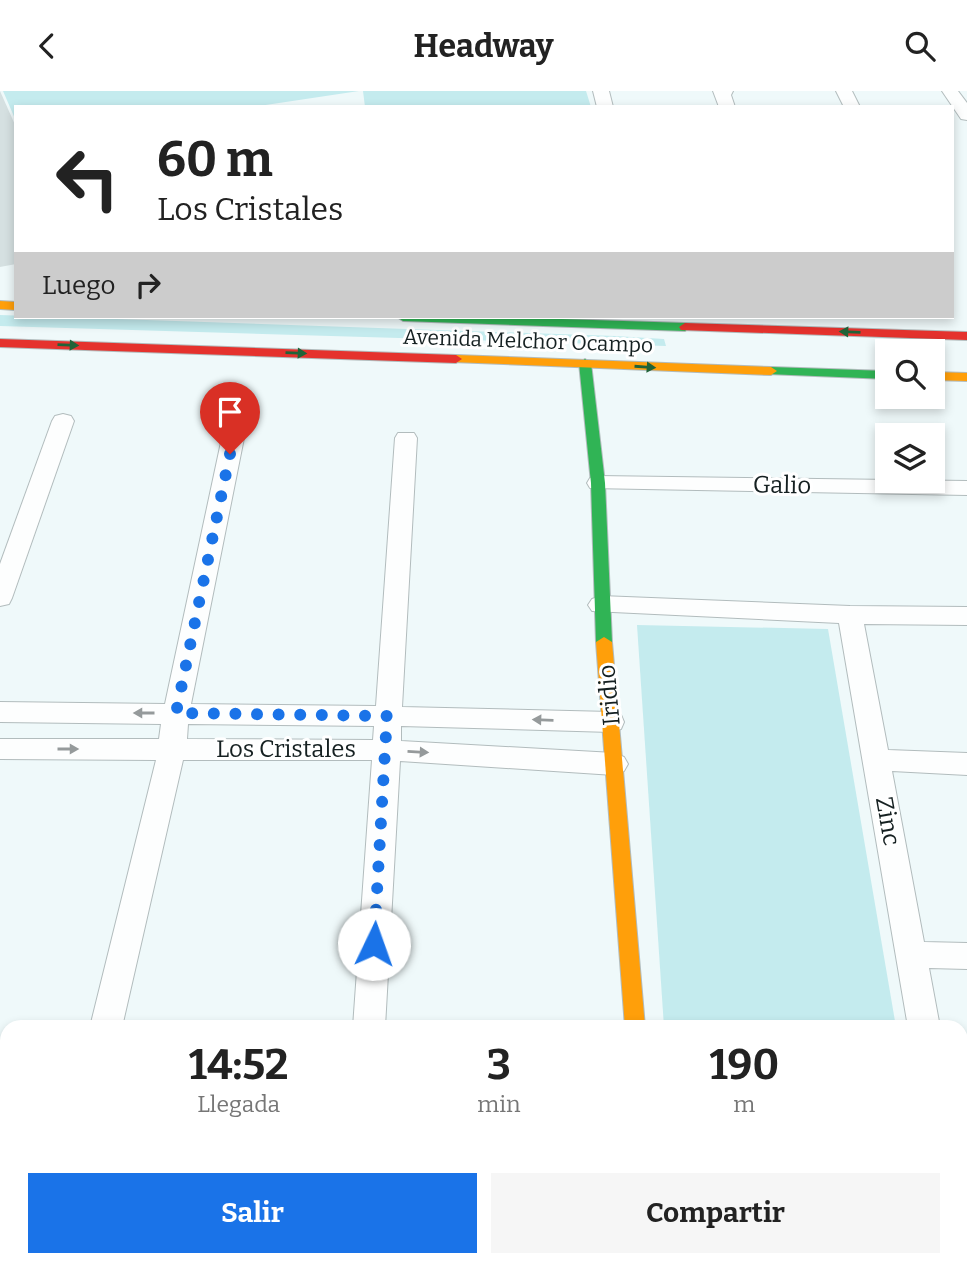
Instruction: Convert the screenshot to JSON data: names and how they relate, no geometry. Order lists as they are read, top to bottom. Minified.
{"streets":{"main road":["Avenida Melchor Ocampo","Iridio"],"street":["Galio","Los Cristales","Zinc"]},"crossings":[["Avenida Melchor Ocampo","Iridio"],["Galio","Iridio"],["Iridio","Los Cristales"]],"page":{"header":"Headway","turn":["60 m","Los Cristales"],"then":"Luego","eta":["14:52","Llegada","3","min","190","m"],"buttons":["Salir","Compartir"]}}
